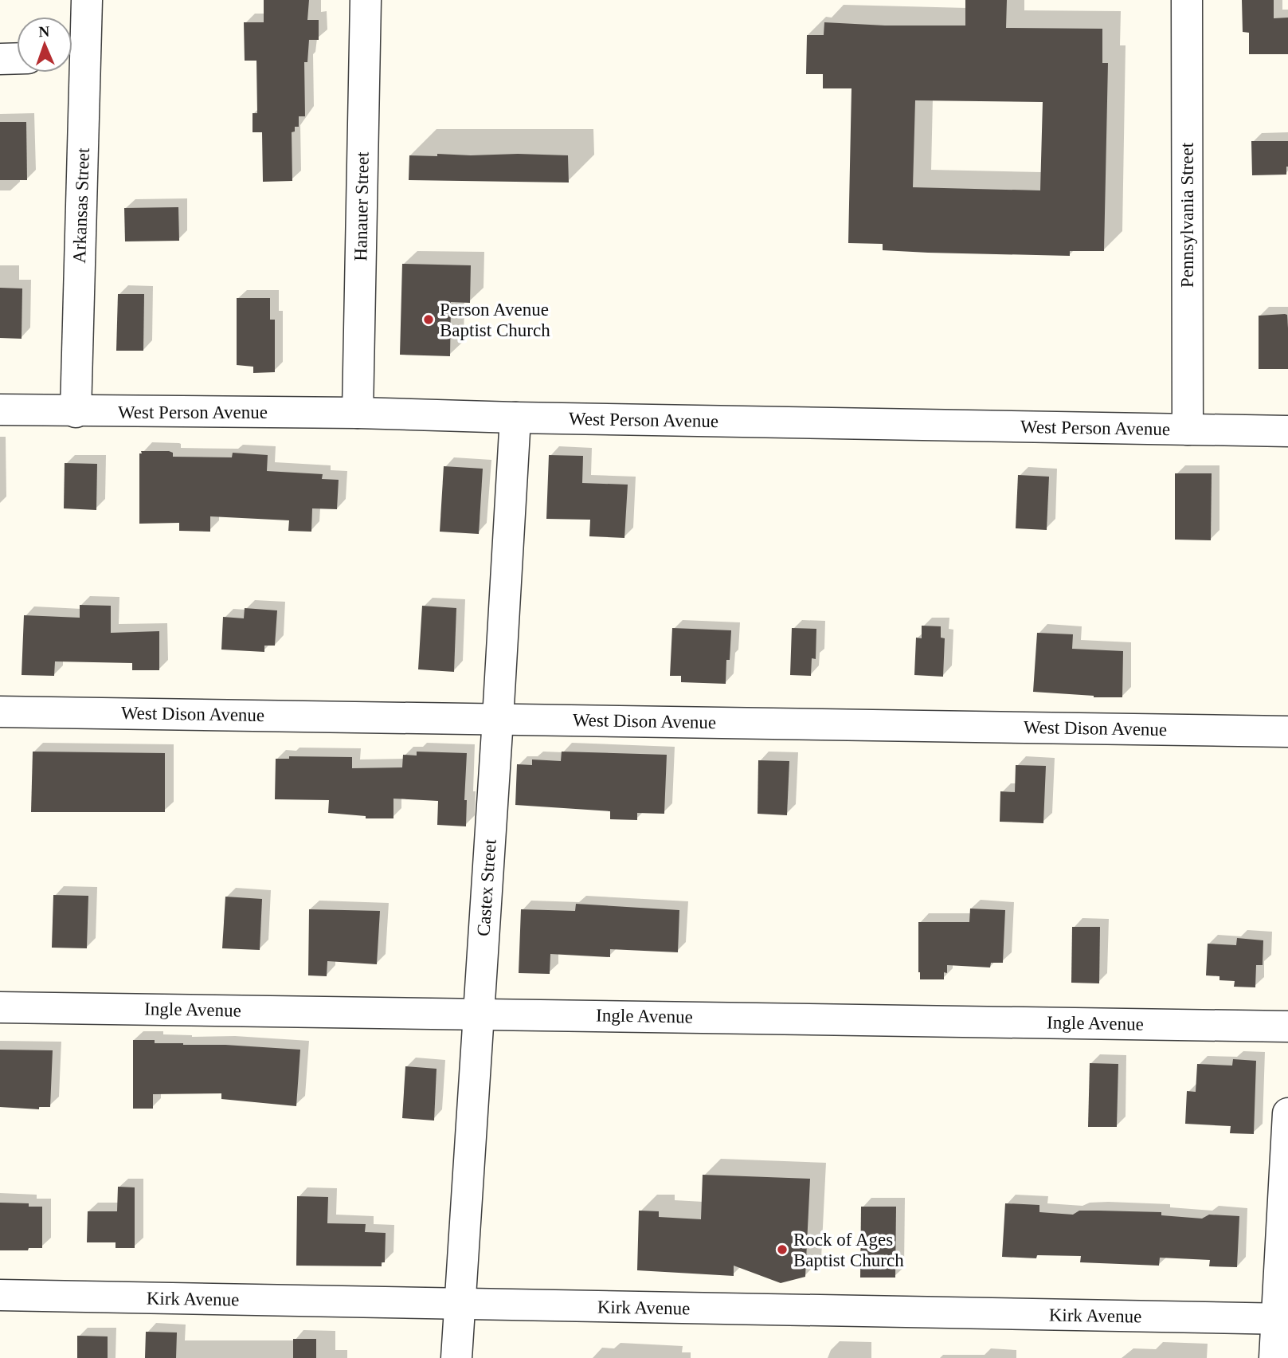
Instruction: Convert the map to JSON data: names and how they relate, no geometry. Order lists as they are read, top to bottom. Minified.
{"streets":{"street":["Arkansas Street","Hanauer Street","Pennsylvania Street","West Person Avenue","West Dison Avenue","Castex Street","Ingle Avenue","Kirk Avenue"]},"crossings":[["Arkansas Street","West Person Avenue"],["Hanauer Street","West Person Avenue"],["Pennsylvania Street","West Person Avenue"],["West Person Avenue","Castex Street"],["West Dison Avenue","Castex Street"],["Castex Street","Ingle Avenue"],["Castex Street","Kirk Avenue"]],"places":["Person Avenue Baptist Church","Rock of Ages Baptist Church"],"north":"top"}
